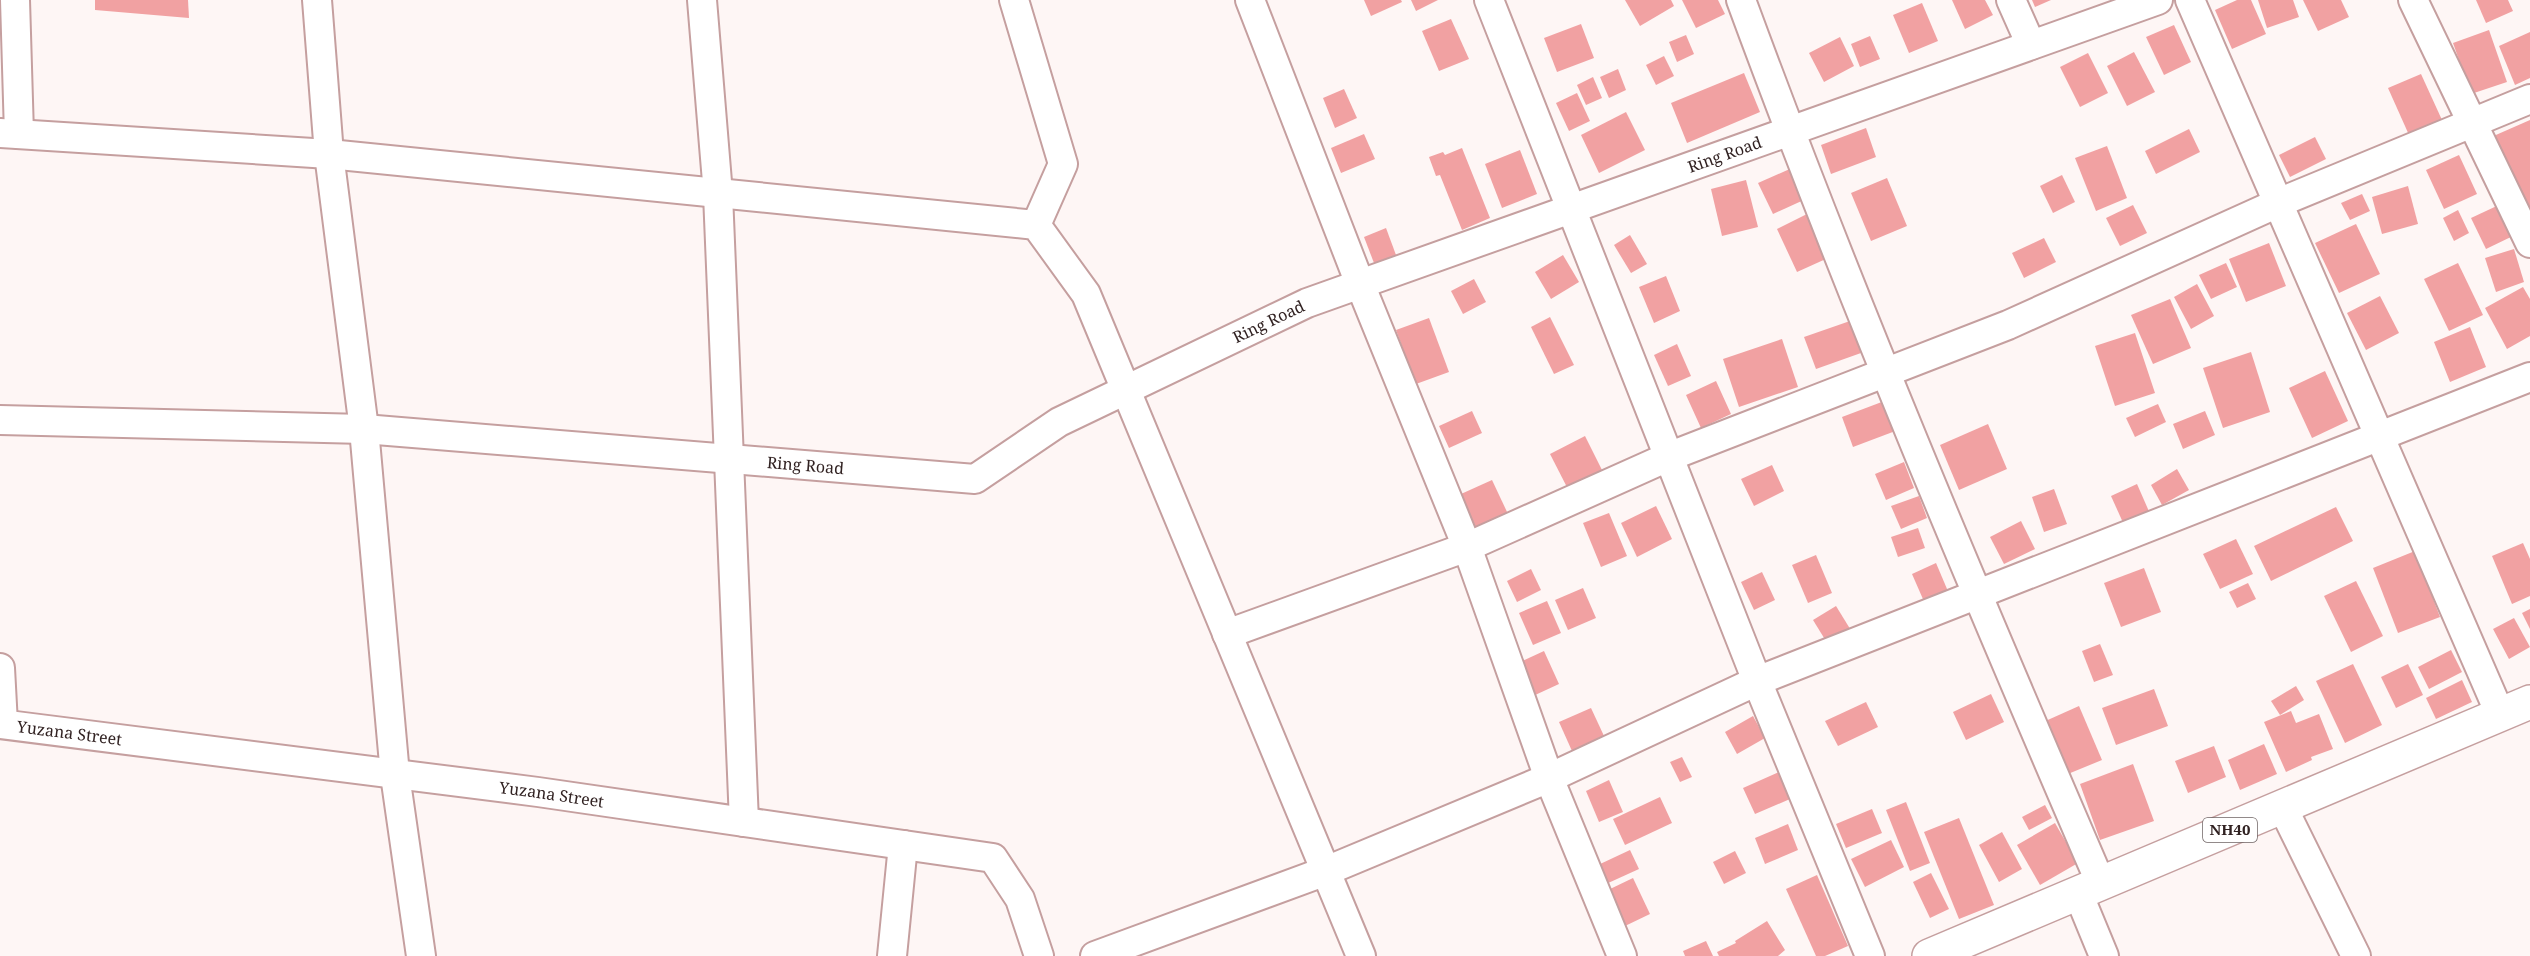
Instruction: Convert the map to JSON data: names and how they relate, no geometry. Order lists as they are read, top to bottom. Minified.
{"streets":{"highway":["NH40"],"street":["Ring Road","Yuzana Street"]}}
